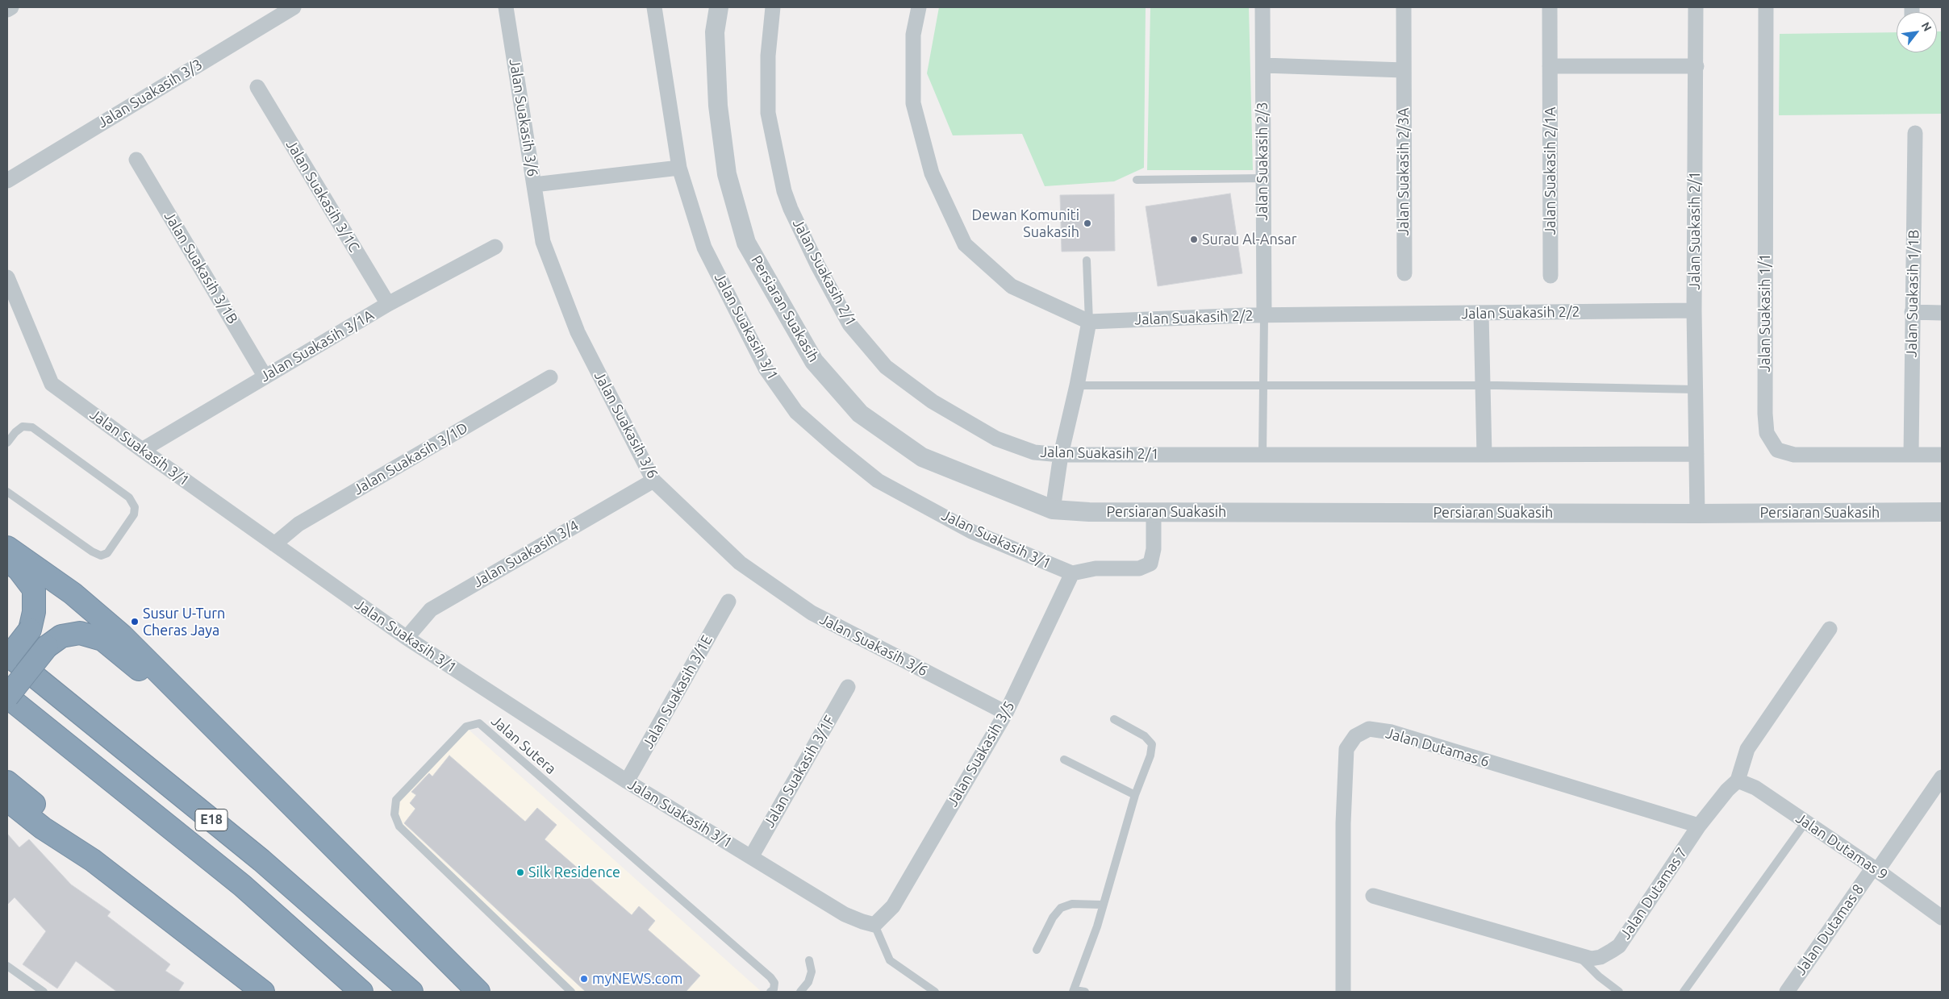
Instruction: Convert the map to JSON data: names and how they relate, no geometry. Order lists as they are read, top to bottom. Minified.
{"streets":{"highway":["E18"],"street":["Jalan Suakasih 3/3","Jalan Suakasih 3/6","Jalan Suakasih 2/3","Jalan Suakasih 2/1A","Jalan Suakasih 2/3A","Jalan Suakasih 3/1C","Jalan Suakasih 2/1","Jalan Suakasih 3/1B","Jalan Suakasih 1/1B","Persiaran Suakasih","Jalan Suakasih 2/2","Jalan Suakasih 1/1","Jalan Suakasih 3/1","Jalan Suakasih 3/1A","Jalan Suakasih 3/1D","Jalan Suakasih 3/4","Jalan Suakasih 3/1E","Jalan Dutamas 6","Jalan Suakasih 3/5","Jalan Suakasih 3/1F","Jalan Dutamas 9","Jalan Dutamas 7","Jalan Dutamas 8"],"lane":["Jalan Sutera"]},"crossings":[["Jalan Suakasih 3/6","Jalan Suakasih 3/4"],["Jalan Suakasih 3/6","Jalan Suakasih 3/5"],["Jalan Suakasih 2/3","Jalan Suakasih 2/2"],["Jalan Suakasih 3/1C","Jalan Suakasih 3/1A"],["Jalan Suakasih 2/1","Persiaran Suakasih"],["Jalan Suakasih 2/1","Jalan Suakasih 2/2"],["Jalan Suakasih 3/1B","Jalan Suakasih 3/1A"],["Jalan Suakasih 1/1B","Jalan Suakasih 1/1"],["Jalan Suakasih 3/1","Jalan Suakasih 3/1A"],["Jalan Suakasih 3/1","Jalan Suakasih 3/1D"],["Jalan Suakasih 3/1","Jalan Suakasih 3/4"],["Jalan Suakasih 3/1","Jalan Suakasih 3/1E"],["Jalan Suakasih 3/1","Jalan Suakasih 3/5"],["Jalan Suakasih 3/1","Jalan Suakasih 3/1F"],["Jalan Dutamas 6","Jalan Dutamas 7"],["Jalan Dutamas 9","Jalan Dutamas 7"],["Jalan Dutamas 9","Jalan Dutamas 8"]],"places":["Dewan Komuniti Suakasih","Surau Al-Ansar","Susur U-Turn Cheras Jaya","Silk Residence","myNEWS.com"],"north":"top right"}
